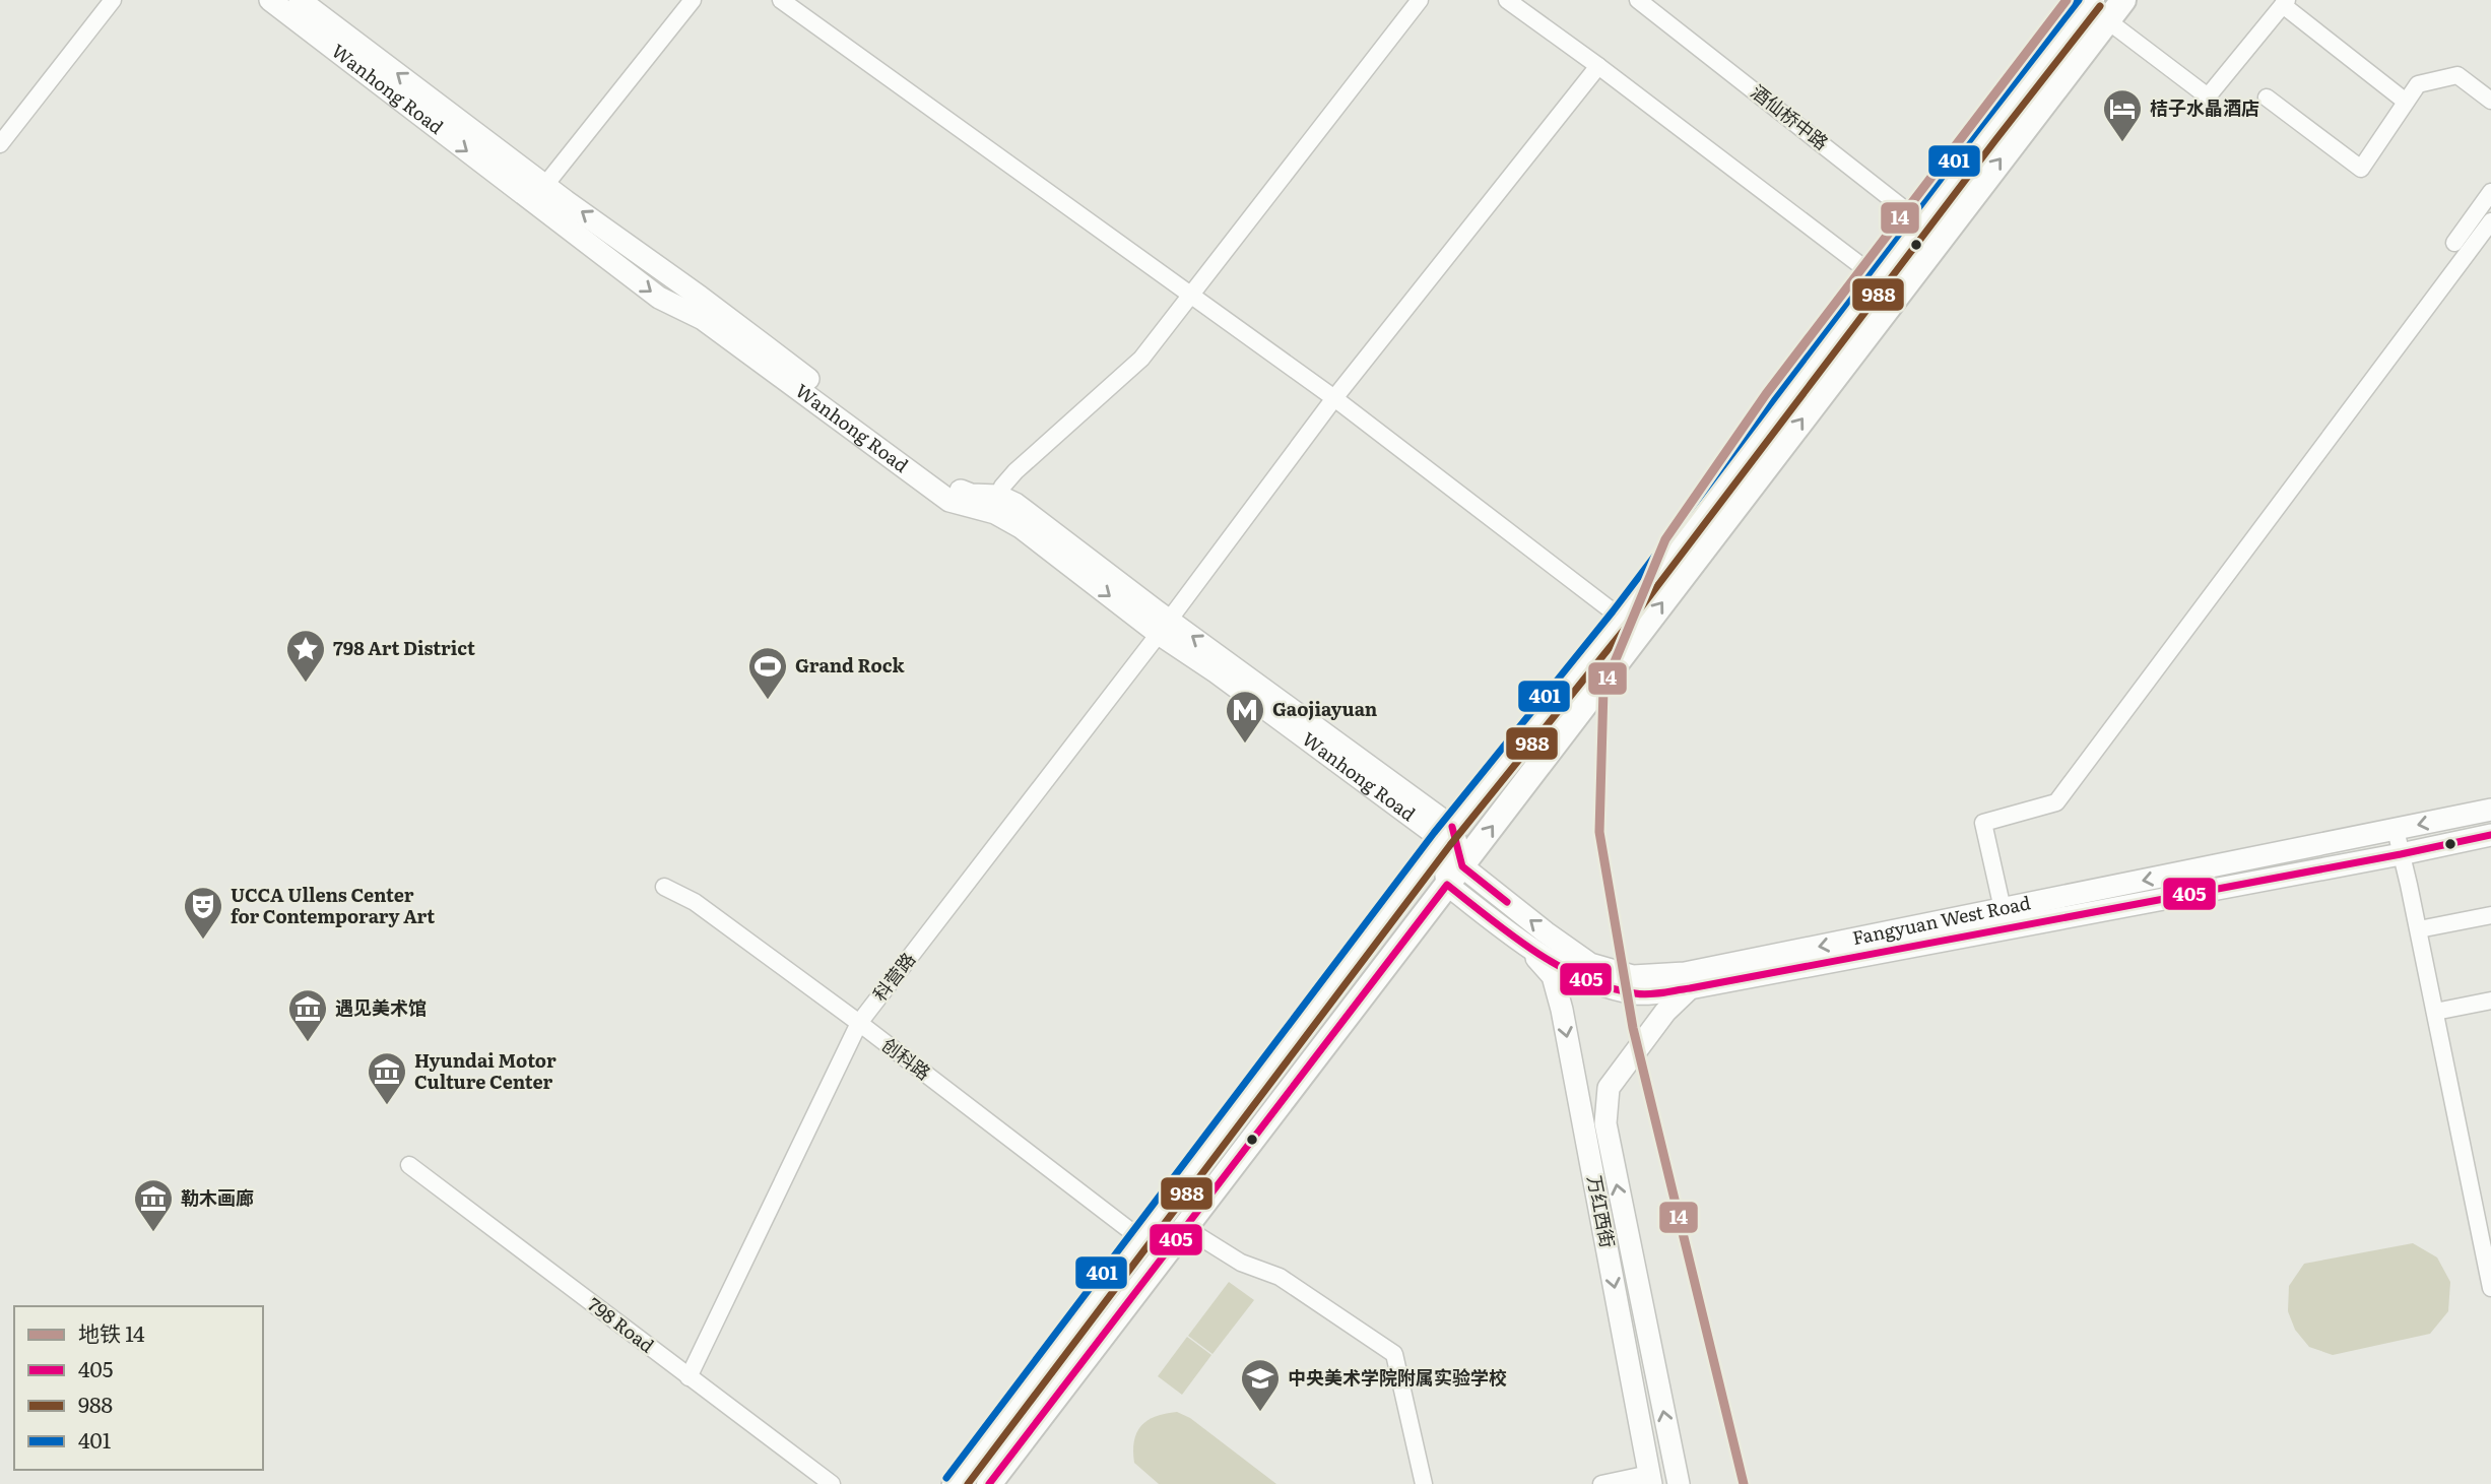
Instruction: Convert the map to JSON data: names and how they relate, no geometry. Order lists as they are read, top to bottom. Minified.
{"streets":{"main road":["Wanhong Road","Fangyuan West Road","万红西街"],"street":["酒仙桥中路","科营路","创科路","798 Road"]},"crossings":[["Wanhong Road","科营路"],["Fangyuan West Road","万红西街"],["科营路","创科路"],["科营路","798 Road"]],"places":{"hotel":["桔子水晶酒店"],"place":["798 Art District"],"sports":["Grand Rock"],"metro station":["Gaojiayuan"],"theatre":["UCCA Ullens Center for Contemporary Art"],"museum":["遇见美术馆","Hyundai Motor Culture Center","勒木画廊"],"school or university":["中央美术学院附属实验学校"]},"lines":["metro line 14","transit line 401","transit line 988","transit line 405"],"legend":["地铁 14","405","988","401"]}
